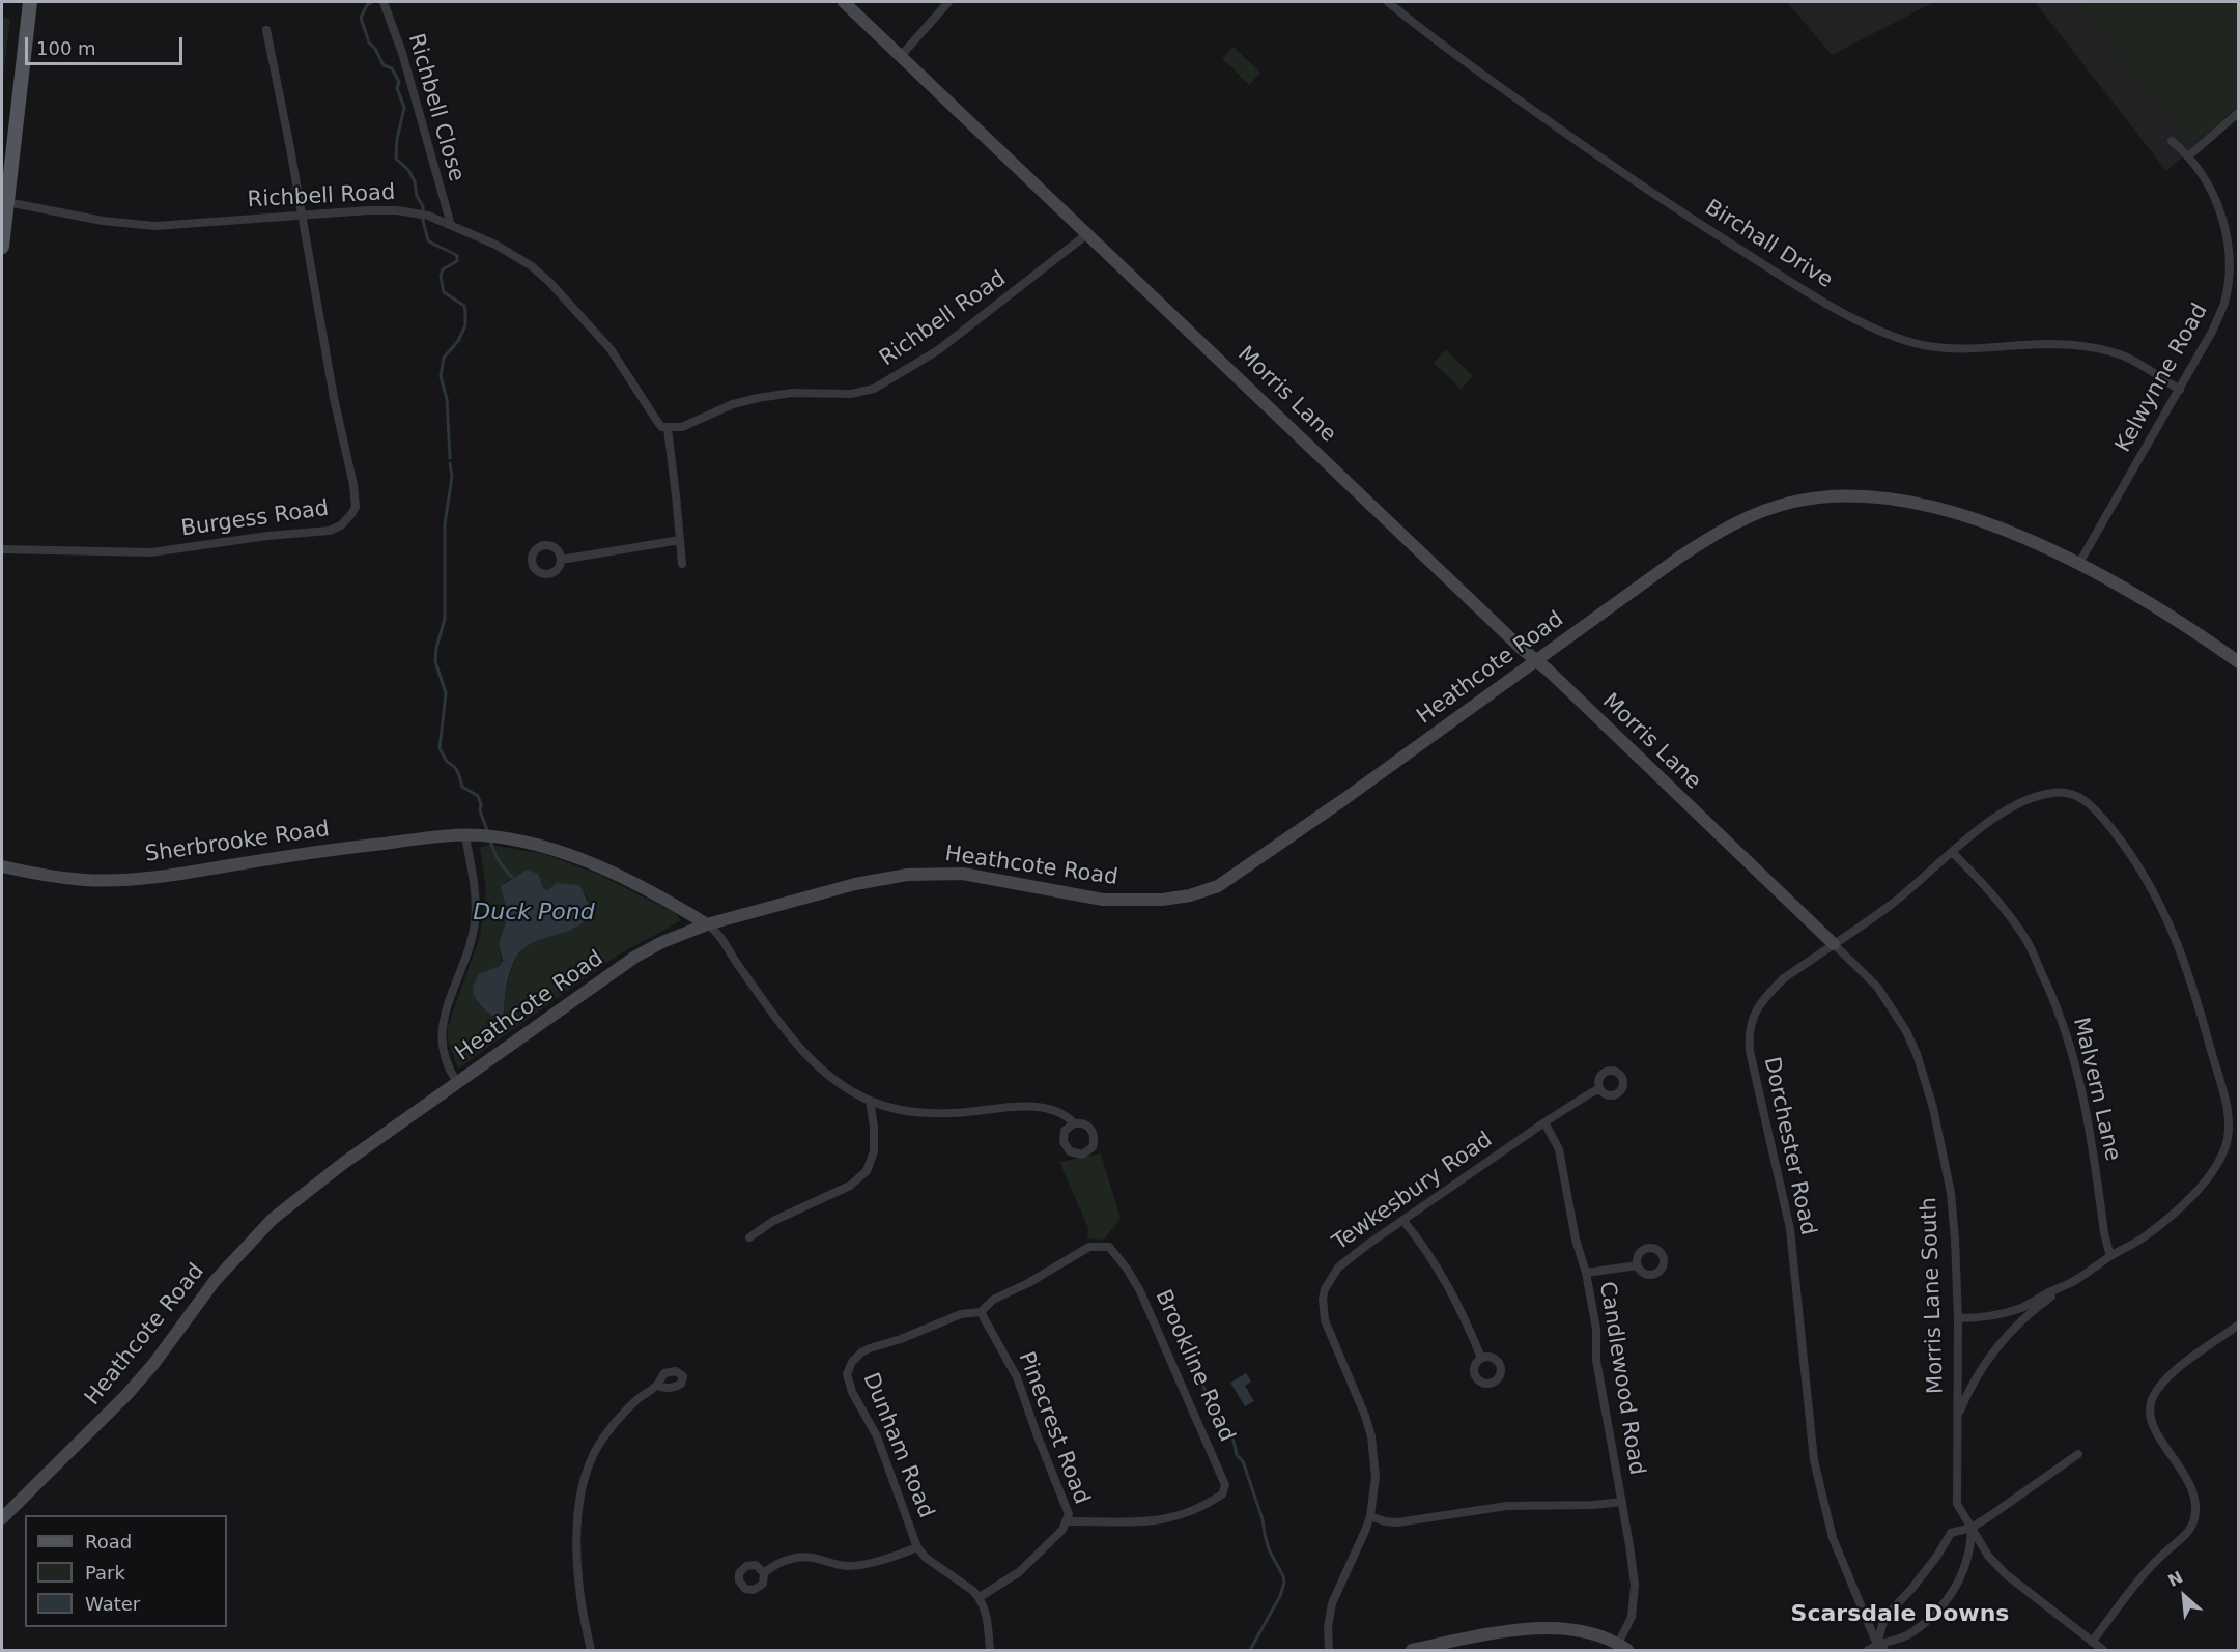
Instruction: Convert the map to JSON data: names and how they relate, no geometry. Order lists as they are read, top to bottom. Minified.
{"streets":{"street":["Richbell Close","Richbell Road","Birchall Drive","Kelwynne Road","Morris Lane","Burgess Road","Heathcote Road","Sherbrooke Road","Malvern Lane","Dorchester Road","Tewkesbury Road","Morris Lane South","Brookline Road","Candlewood Road","Pinecrest Road","Dunham Road"]},"crossings":[["Richbell Close","Richbell Road"],["Richbell Road","Morris Lane"],["Richbell Road","Burgess Road"],["Birchall Drive","Kelwynne Road"],["Kelwynne Road","Heathcote Road"],["Morris Lane","Heathcote Road"],["Morris Lane","Morris Lane South"],["Heathcote Road","Sherbrooke Road"],["Malvern Lane","Dorchester Road"],["Dorchester Road","Morris Lane South"],["Tewkesbury Road","Candlewood Road"],["Brookline Road","Pinecrest Road"],["Brookline Road","Dunham Road"],["Pinecrest Road","Dunham Road"]],"districts":["Scarsdale Downs"],"water":["Duck Pond"],"legend":["Road","Park","Water"],"scale_bar":"100 m","north":"top left"}
